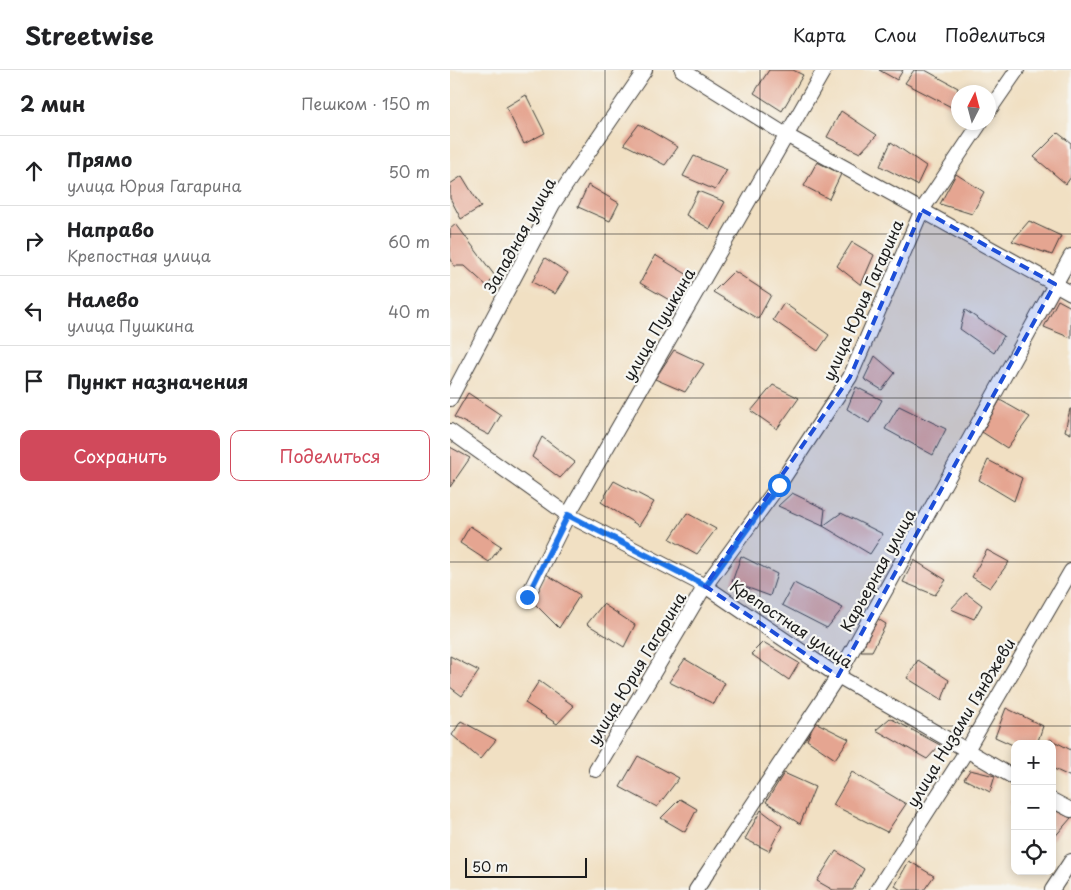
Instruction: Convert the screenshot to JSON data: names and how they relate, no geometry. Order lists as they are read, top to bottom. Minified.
{"streets":{"street":["Западная улица","улица Юрия Гагарина","улица Пушкина","Карьерная улица","Крепостная улица","улица Низами Гянджеви"]},"crossings":[["улица Юрия Гагарина","Крепостная улица"],["улица Пушкина","Крепостная улица"],["Карьерная улица","Крепостная улица"],["Крепостная улица","улица Низами Гянджеви"]],"scale_bar":"50 m","north":"top","page":{"header":"Streetwise","nav":["Карта","Слои","Поделиться"],"heading":["2 мин","Пешком · 150 m"],"list":[["Прямо","улица Юрия Гагарина","50 m"],["Направо","Крепостная улица","60 m"],["Налево","улица Пушкина","40 m"],"Пункт назначения"],"buttons":["Сохранить","Поделиться"],"map_buttons":["+","−"],"scale":"50 m"}}
